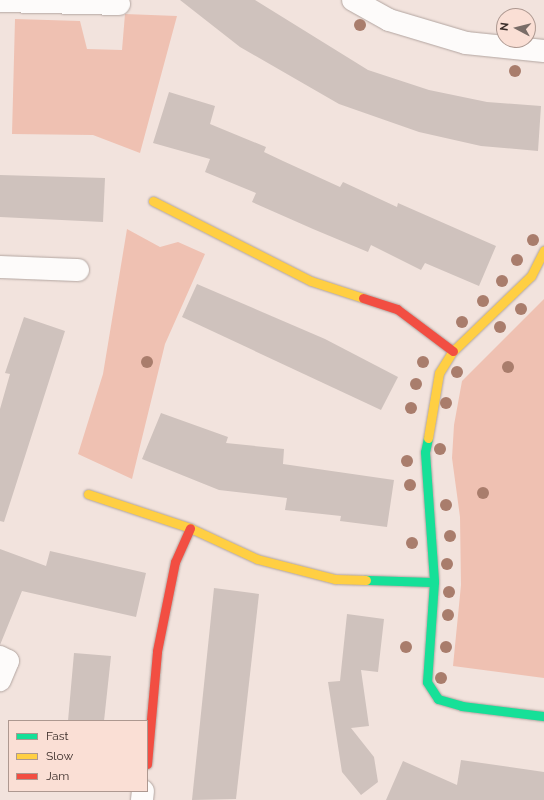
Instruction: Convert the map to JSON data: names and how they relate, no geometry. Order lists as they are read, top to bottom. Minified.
{"legend":["Fast","Slow","Jam"],"north":"left"}
